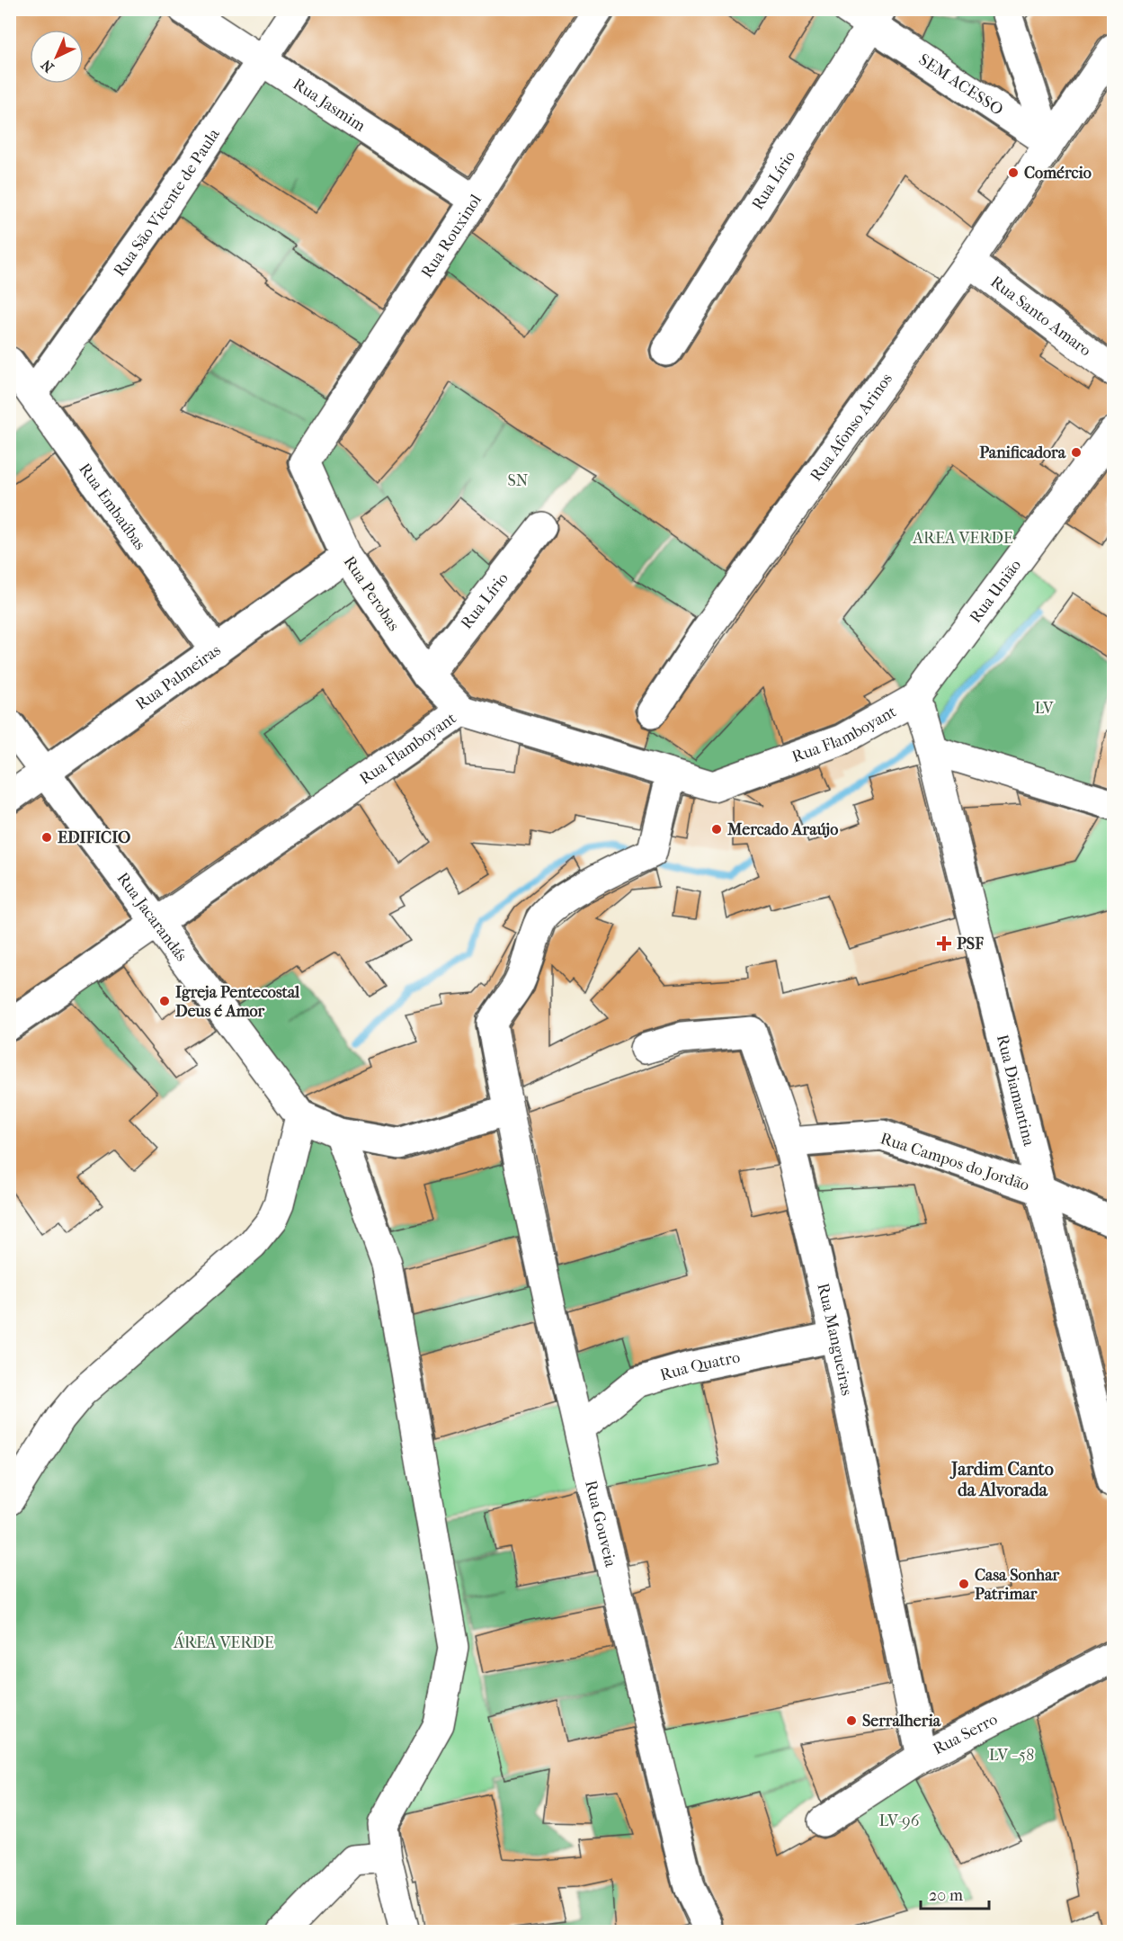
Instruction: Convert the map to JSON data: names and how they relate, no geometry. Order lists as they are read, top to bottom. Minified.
{"streets":{"street":["SEM ACESSO","Rua Jasmim","Rua Lírio","Rua São Vicente de Paula","Rua Rouxinol","Rua Santo Amaro","Rua Afonso Arinos","Rua Embaúbas","Rua União","Rua Perobas","Rua Palmeiras","Rua Flamboyant","Rua Jacarandás","Rua Diamantina","Rua Campos do Jordão","Rua Mangueiras","Rua Quatro","Rua Gouveia","Rua Serro"]},"crossings":[["SEM ACESSO","Rua Lírio"],["SEM ACESSO","Rua Afonso Arinos"],["Rua Jasmim","Rua São Vicente de Paula"],["Rua Jasmim","Rua Rouxinol"],["Rua Lírio","Rua Perobas"],["Rua São Vicente de Paula","Rua Embaúbas"],["Rua Rouxinol","Rua Perobas"],["Rua Santo Amaro","Rua Afonso Arinos"],["Rua Embaúbas","Rua Palmeiras"],["Rua União","Rua Flamboyant"],["Rua União","Rua Diamantina"],["Rua Perobas","Rua Palmeiras"],["Rua Perobas","Rua Flamboyant"],["Rua Palmeiras","Rua Jacarandás"],["Rua Flamboyant","Rua Jacarandás"],["Rua Flamboyant","Rua Diamantina"],["Rua Flamboyant","Rua Gouveia"],["Rua Jacarandás","Rua Gouveia"],["Rua Diamantina","Rua Campos do Jordão"],["Rua Campos do Jordão","Rua Mangueiras"],["Rua Mangueiras","Rua Quatro"],["Rua Mangueiras","Rua Serro"],["Rua Quatro","Rua Gouveia"]],"districts":["Jardim Canto da Alvorada"],"parks":["SN","AREA VERDE","LV","ÁREA VERDE","LV - 58","LV-96"],"places":{"other":["Comércio","Panificadora","Mercado Araújo","EDIFICIO","Igreja Pentecostal Deus é Amor","Casa Sonhar Patrimar","Serralheria"],"health":["PSF"]},"scale_bar":"20 m","north":"bottom left"}
